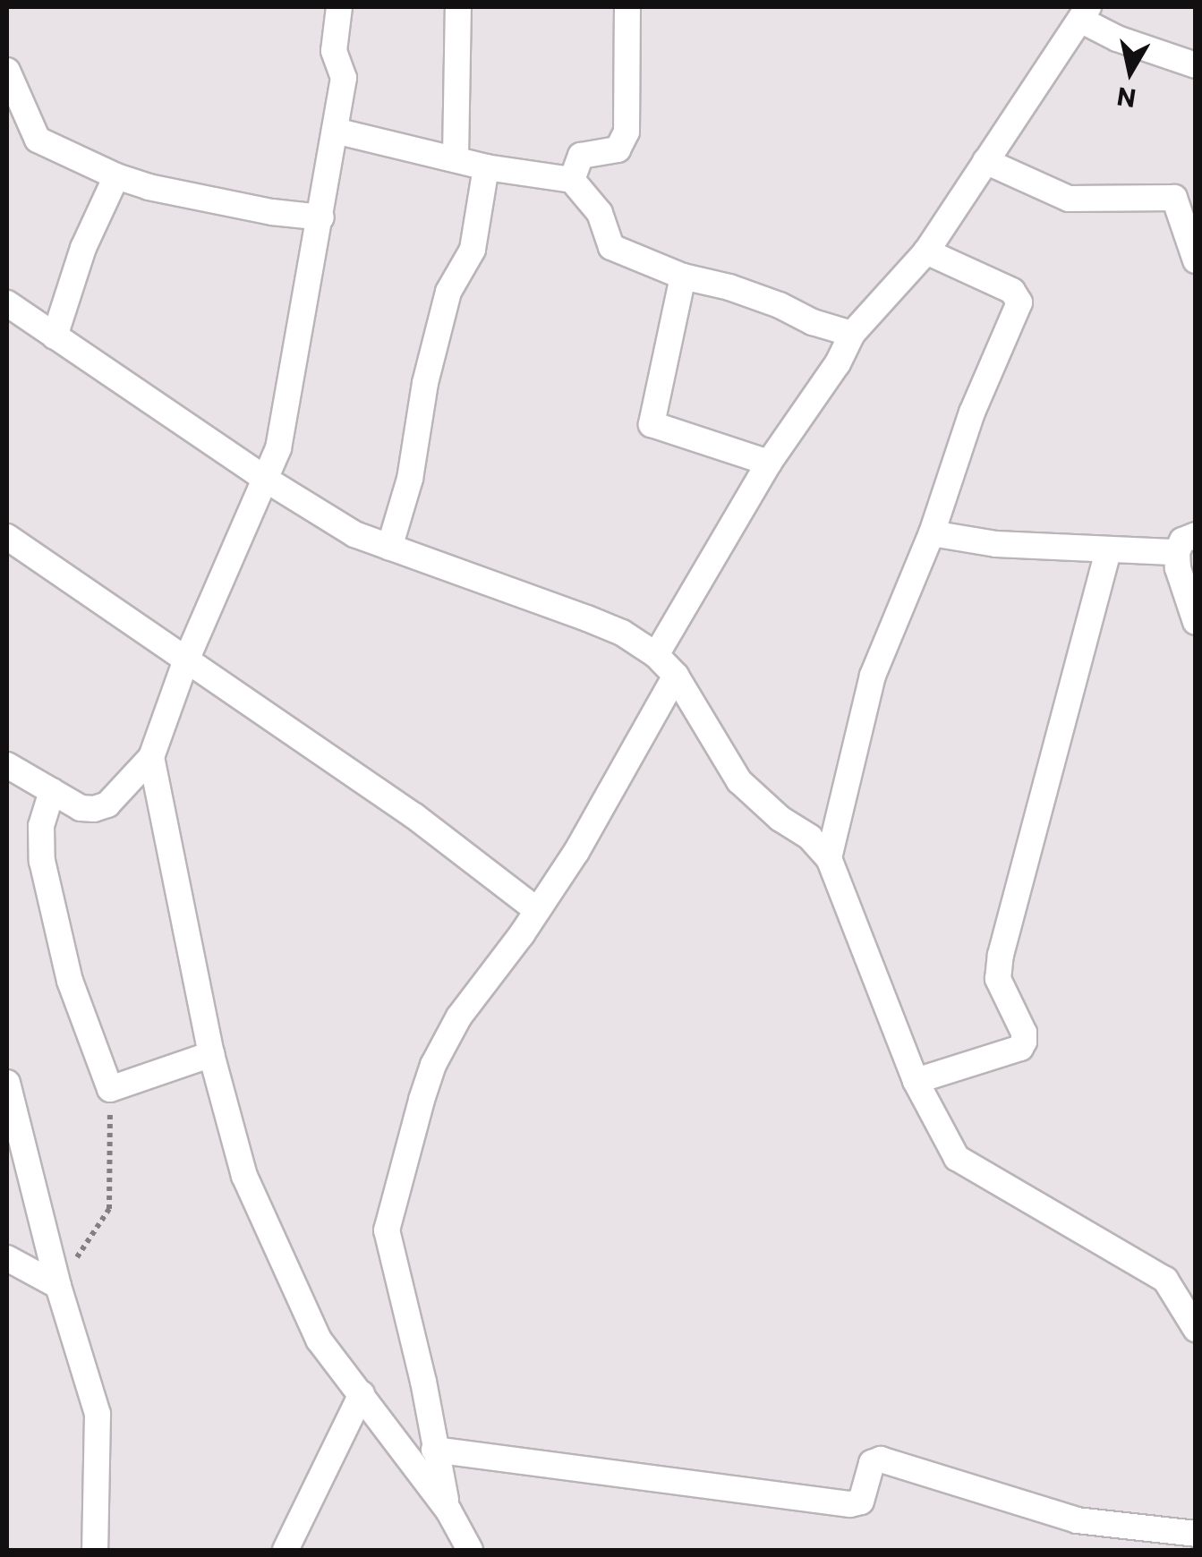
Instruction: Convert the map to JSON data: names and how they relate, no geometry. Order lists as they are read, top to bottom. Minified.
{"north":"bottom"}
